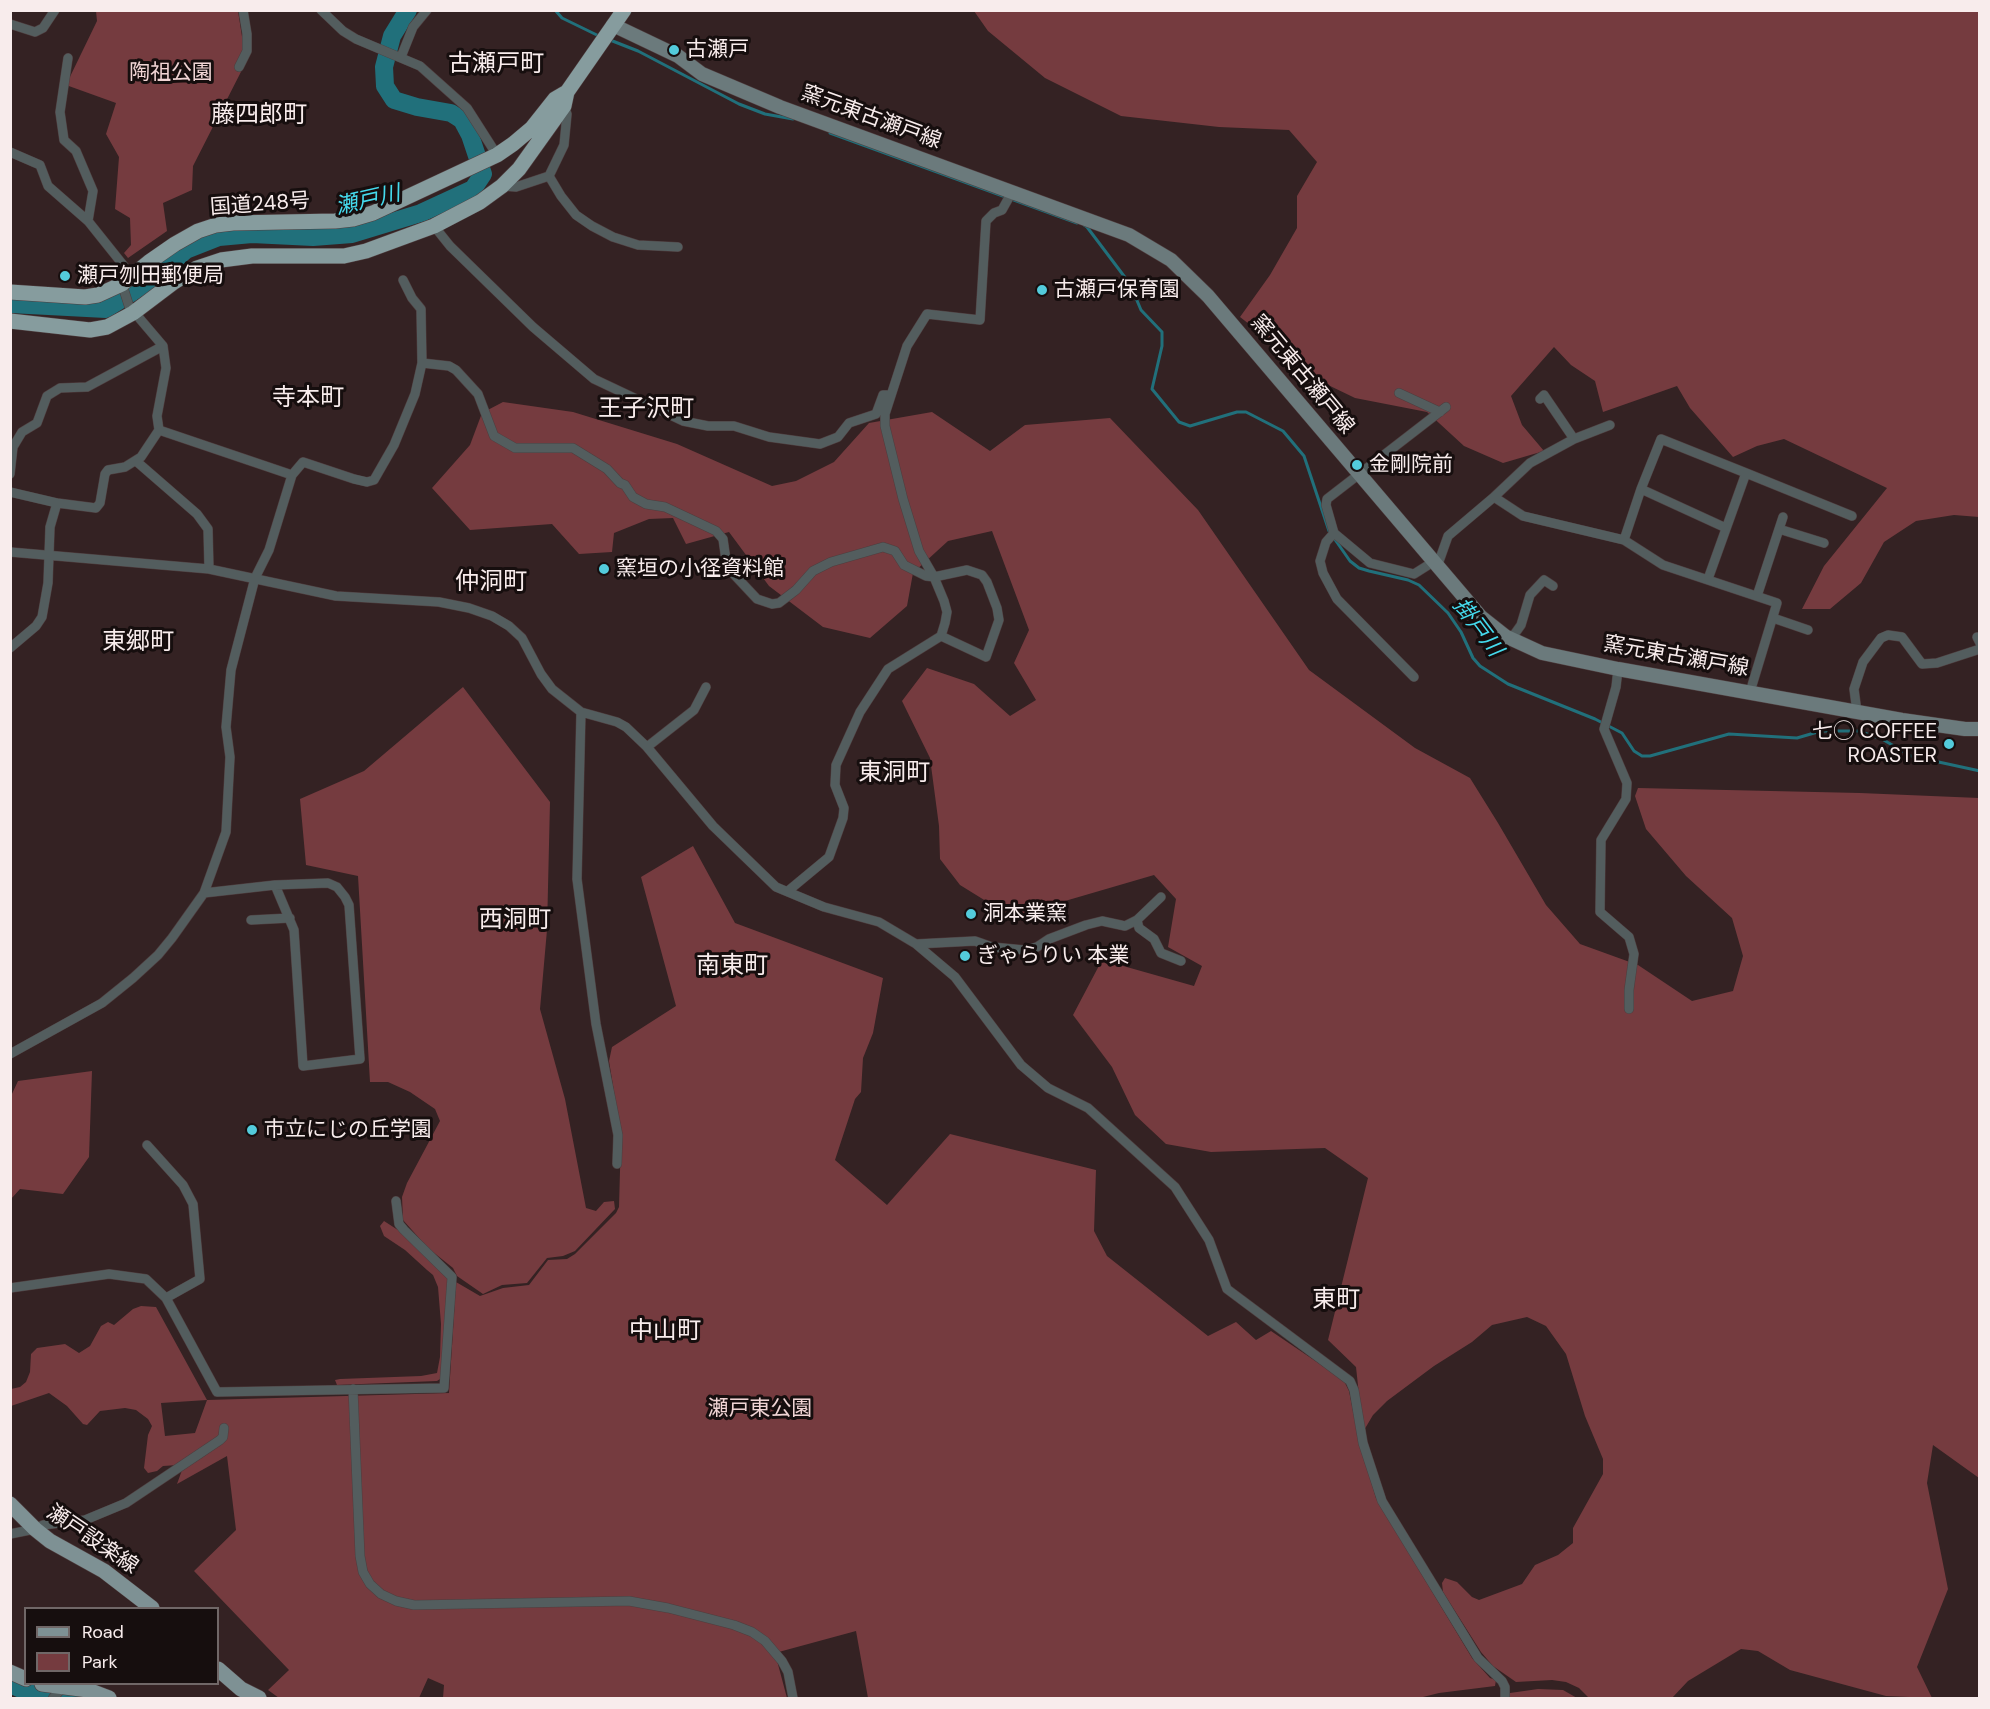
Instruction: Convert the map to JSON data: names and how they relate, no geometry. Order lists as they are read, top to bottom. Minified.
{"streets":{"highway":["国道248号"],"main road":["窯元東古瀬戸線","瀬戸設楽線"]},"crossings":[["窯元東古瀬戸線","国道248号"]],"districts":["古瀬戸町","藤四郎町","寺本町","王子沢町","仲洞町","東郷町","東洞町","西洞町","南東町","東町","中山町"],"water":["瀬戸川","掛戸川"],"parks":["陶祖公園","瀬戸東公園"],"places":["古瀬戸","瀬戸刎田郵便局","古瀬戸保育園","金剛院前","窯垣の小径資料館","七◯ COFFEE ROASTER","洞本業窯","ぎゃらりい 本業","市立にじの丘学園"],"legend":["Road","Park"]}
